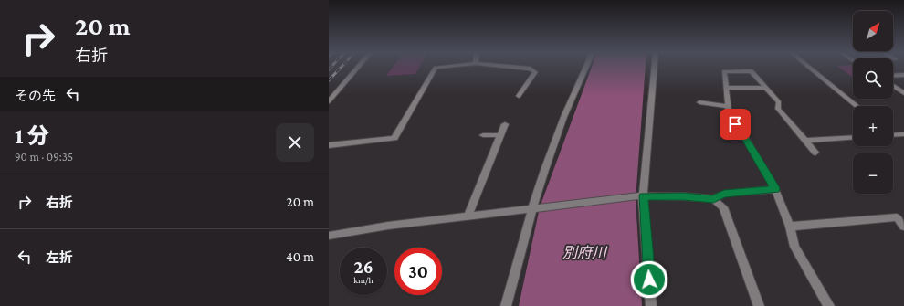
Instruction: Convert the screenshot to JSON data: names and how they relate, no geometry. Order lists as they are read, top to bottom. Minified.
{"water":["別府川"],"north":"top right","page":{"turn":["20 m","右折"],"map_buttons":["+","−"],"then":"その先","heading":["1 分","90 m · 09:35"],"list":[{"name":"右折","value":"20 m"},{"name":"左折","value":"40 m"}],"speed":"26 km/h","limit":"30"}}
